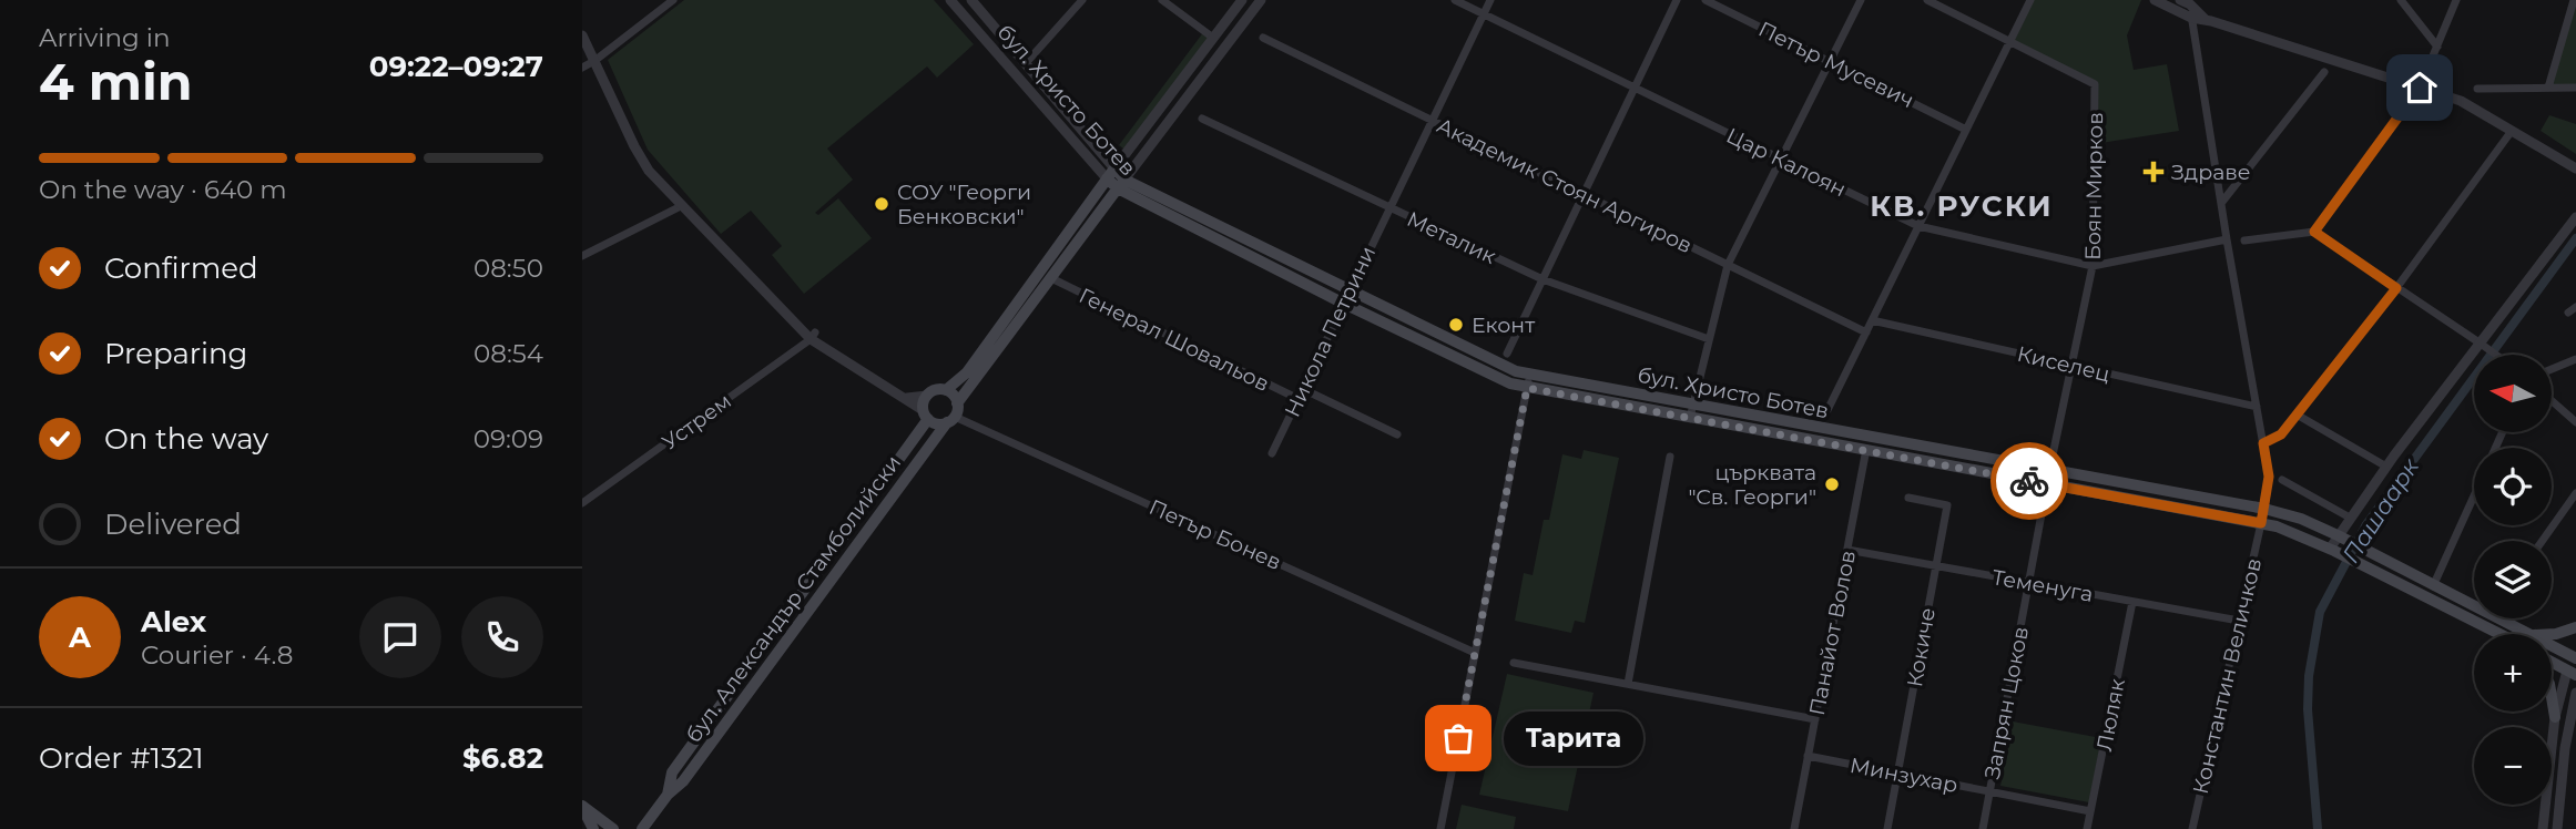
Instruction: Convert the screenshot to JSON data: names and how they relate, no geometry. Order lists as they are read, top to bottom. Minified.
{"streets":{"main road":["бул. Христо Ботев","бул. Александър Стамболийски"],"street":["Петър Мусевич","Цар Калоян","Академик Стоян Аргиров","Боян Мирков","Металик","Никола Петрини","Генерал Шовальов","Киселец","Устрем","Петър Бонев","Теменуга","Панайот Волов","Кокиче","Константин Величков","Запрян Цоков","Люляк","Минзухар"]},"crossings":[["бул. Христо Ботев","Боян Мирков"],["бул. Христо Ботев","Никола Петрини"],["бул. Христо Ботев","Панайот Волов"],["бул. Христо Ботев","Константин Величков"],["бул. Христо Ботев","Запрян Цоков"],["Цар Калоян","Боян Мирков"],["Цар Калоян","Никола Петрини"],["Академик Стоян Аргиров","Никола Петрини"],["Боян Мирков","Киселец"],["Металик","Никола Петрини"],["Никола Петрини","Генерал Шовальов"],["Петър Бонев","бул. Александър Стамболийски"],["Теменуга","Панайот Волов"],["Теменуга","Кокиче"],["Теменуга","Константин Величков"],["Теменуга","Запрян Цоков"],["Теменуга","Люляк"],["Панайот Волов","Минзухар"],["Кокиче","Минзухар"],["Запрян Цоков","Минзухар"],["Люляк","Минзухар"]],"districts":["КВ. РУСКИ"],"water":["Пашаарк"],"places":{"health":["Здраве"],"other":["СОУ \"Георги Бенковски\"","Еконт","църквата \"Св. Георги\"","Тарита"]},"north":"left","page":{"heading":["4 min","Arriving in","09:22–09:27"],"panel":["Alex","Courier · 4.8","Order #1321","$6.82"],"bar":"On the way · 640 m","list":[["Confirmed","08:50"],["Preparing","08:54"],["On the way","09:09"],"Delivered"],"map_buttons":["+","−"],"round":"A","bubble":"Тарита"}}
